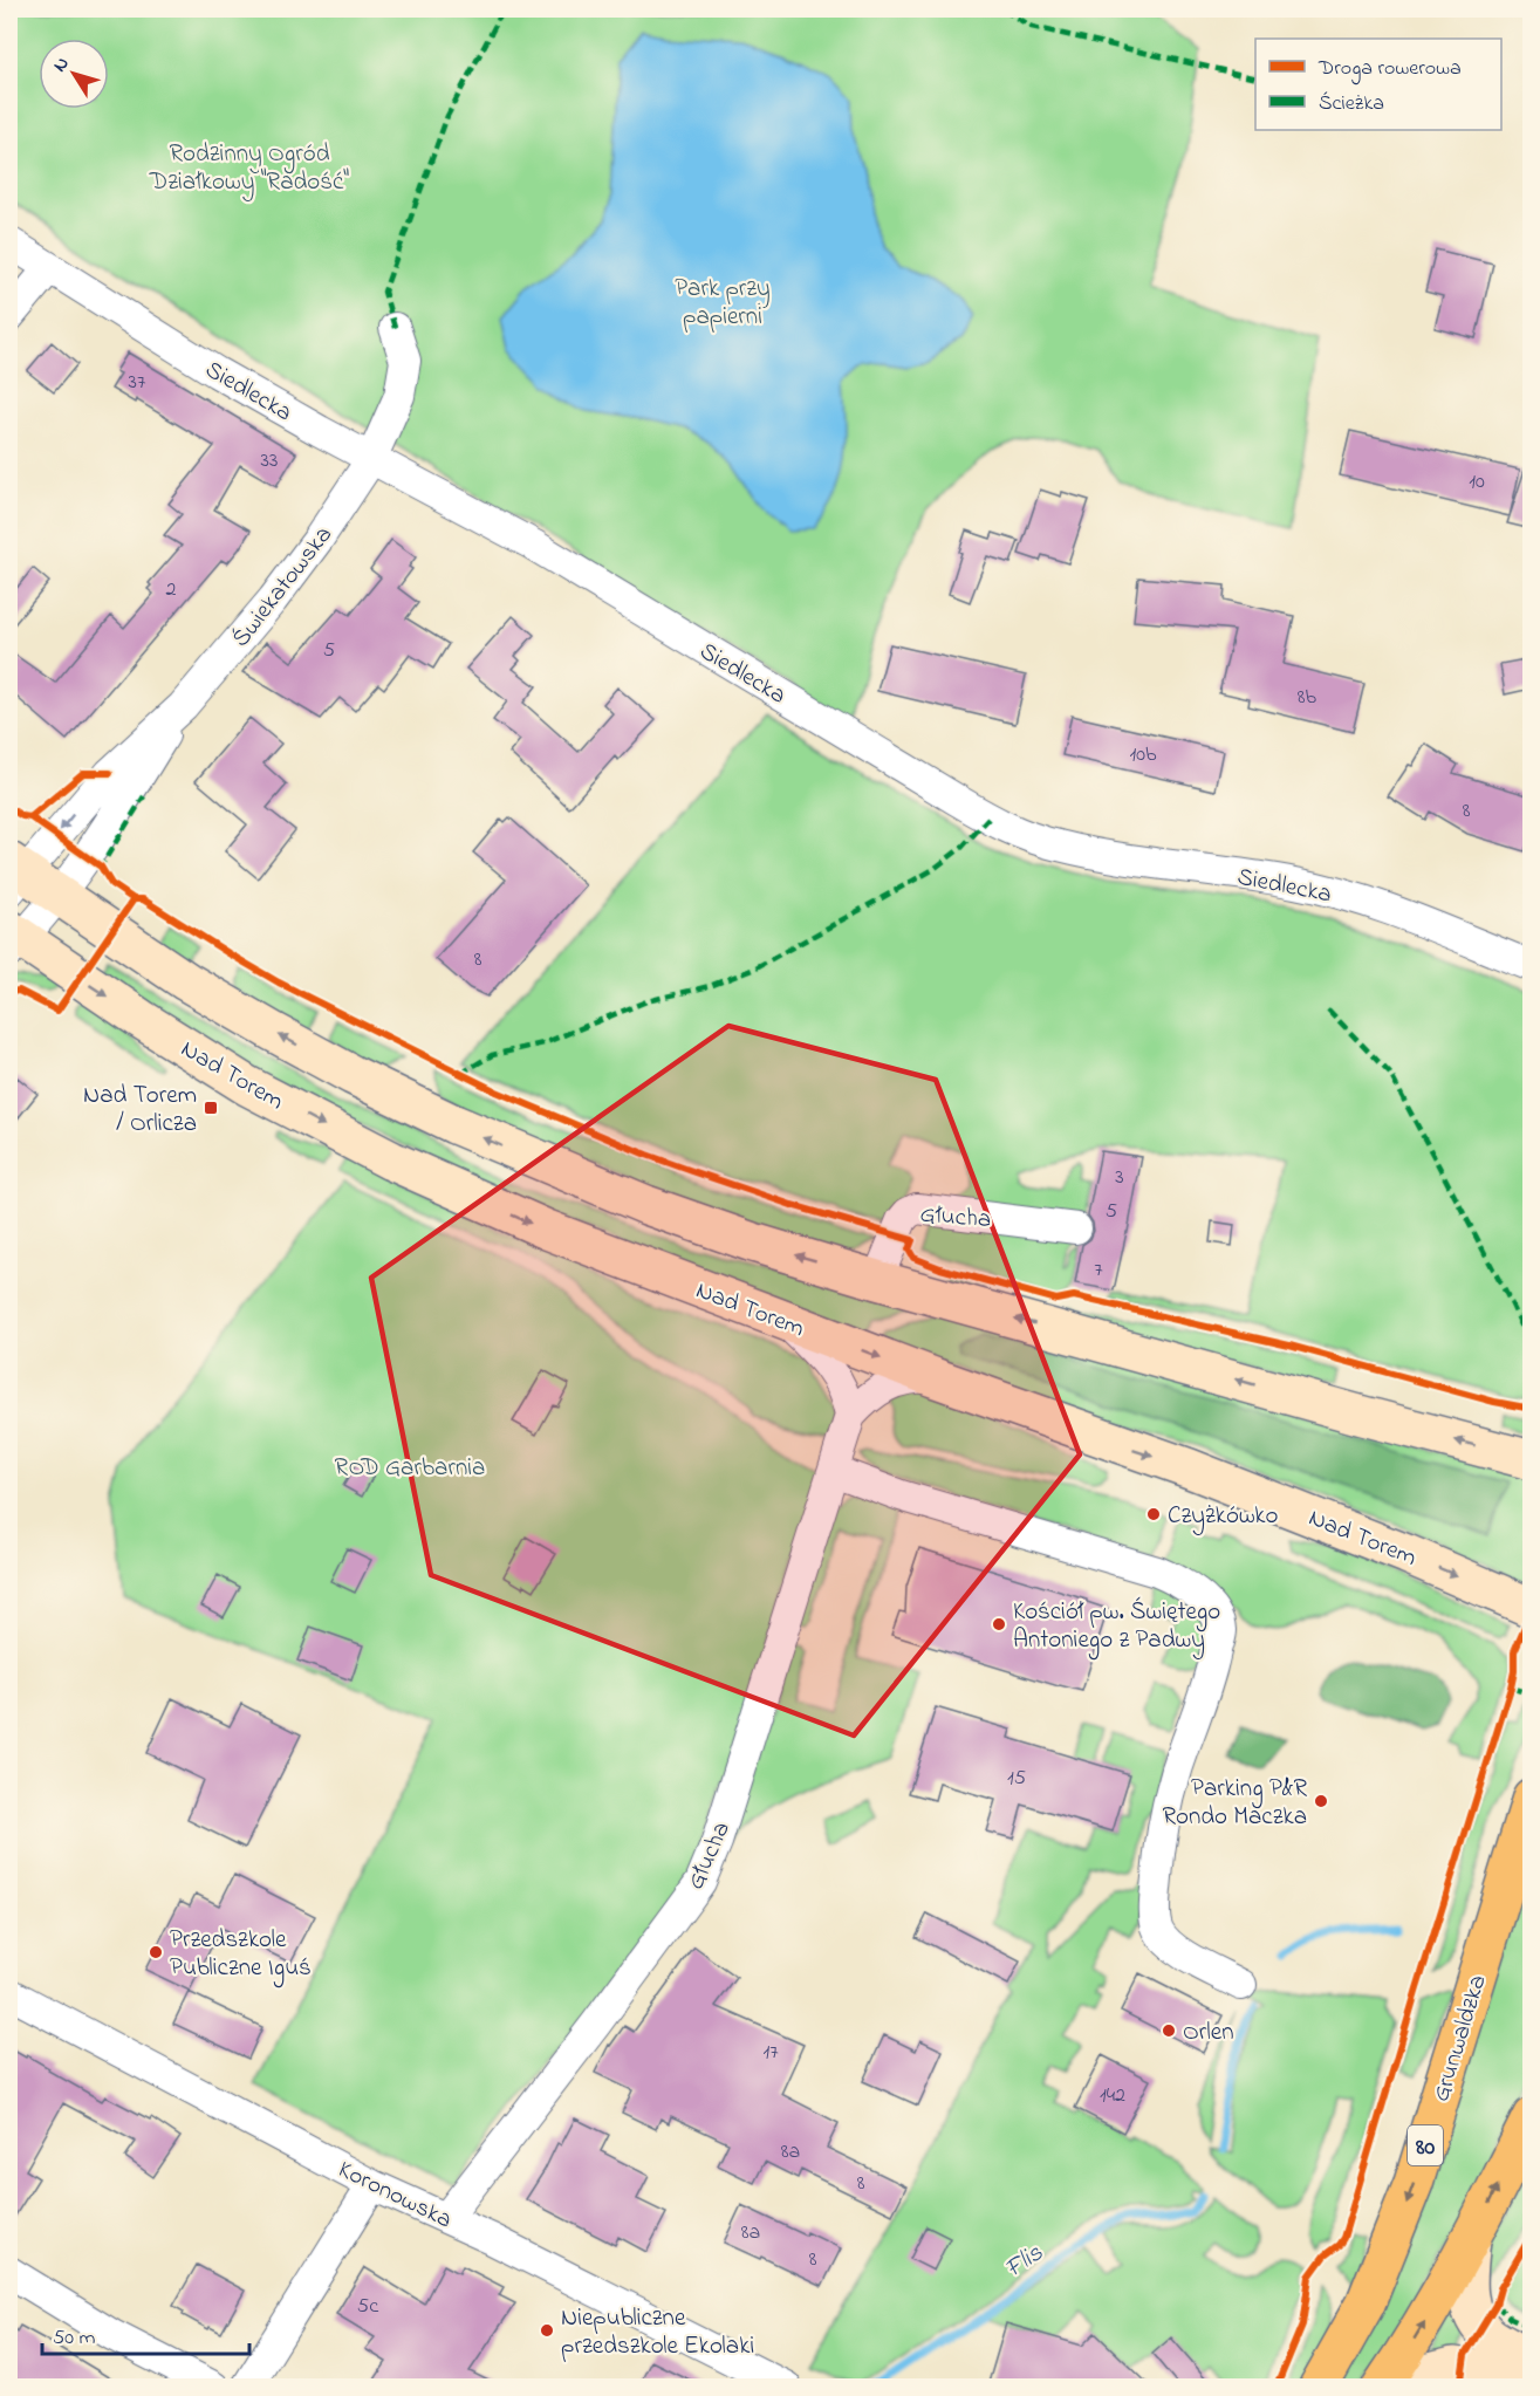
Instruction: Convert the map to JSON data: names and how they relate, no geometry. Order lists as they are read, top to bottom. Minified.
{"streets":{"main road":["Nad Torem","Grunwaldzka","80"],"street":["Siedlecka","Świekatowska","Głucha","Koronowska"]},"crossings":[["Siedlecka","Świekatowska"],["Świekatowska","Nad Torem"],["Głucha","Koronowska"]],"water":["Flis"],"parks":["Rodzinny Ogród Działkowy \"Radość\"","Park przy papierni","ROD Garbarnia"],"places":{"transit":["Nad Torem / Orlicza"],"other":["Czyżkówko","Kościół pw. Świętego Antoniego z Padwy","Parking P&R Rondo Maczka","Przedszkole Publiczne Iguś","Orlen","Niepubliczne przedszkole Ekolaki"]},"house_numbers":["37","33","10","2","5","8b","10b","8","8","3","5","7","15","17","142","8a","8","8a","8","5c"],"legend":["Droga rowerowa","Ścieżka"],"scale_bar":"50 m","north":"top left"}
